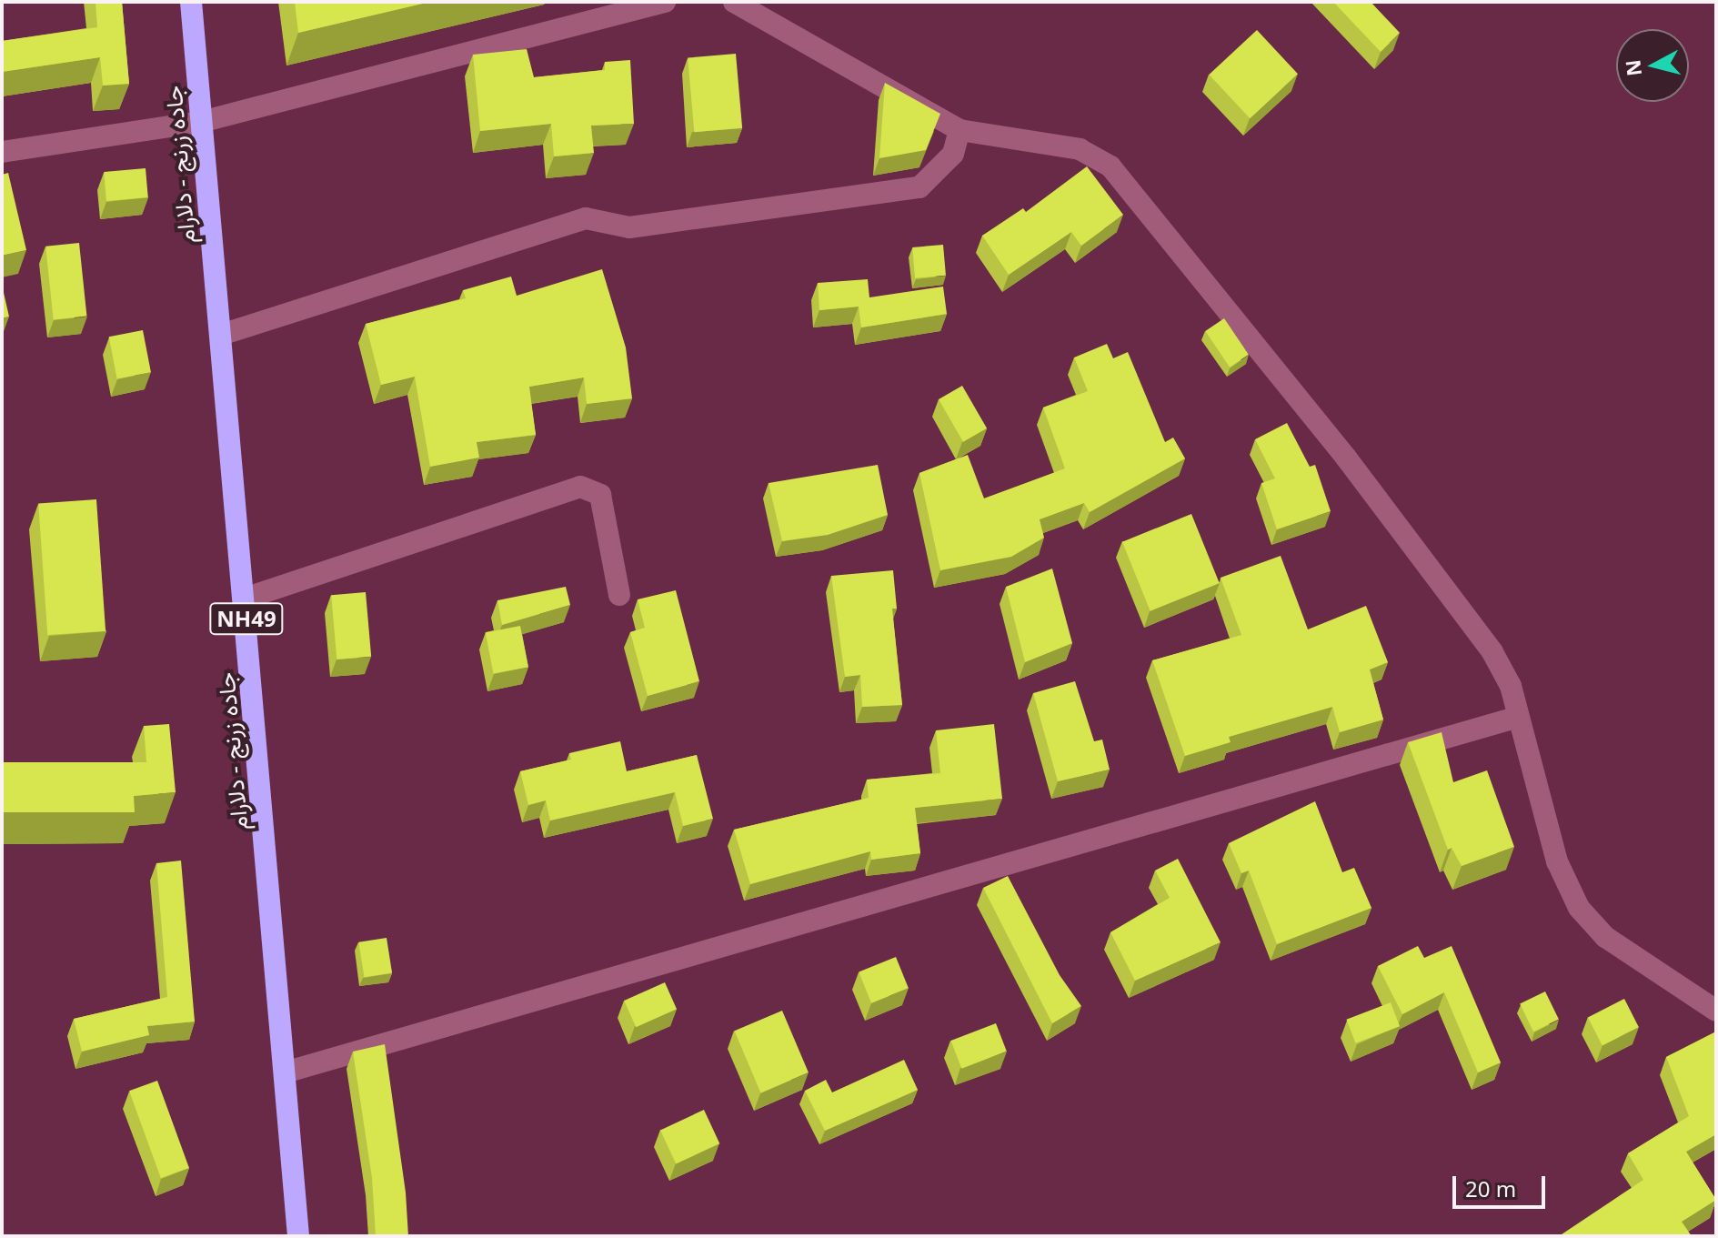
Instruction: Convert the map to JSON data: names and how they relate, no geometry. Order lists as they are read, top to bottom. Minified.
{"streets":{"highway":["جاده زرنج - دلارام","NH49"]},"scale_bar":"20 m","north":"left"}
